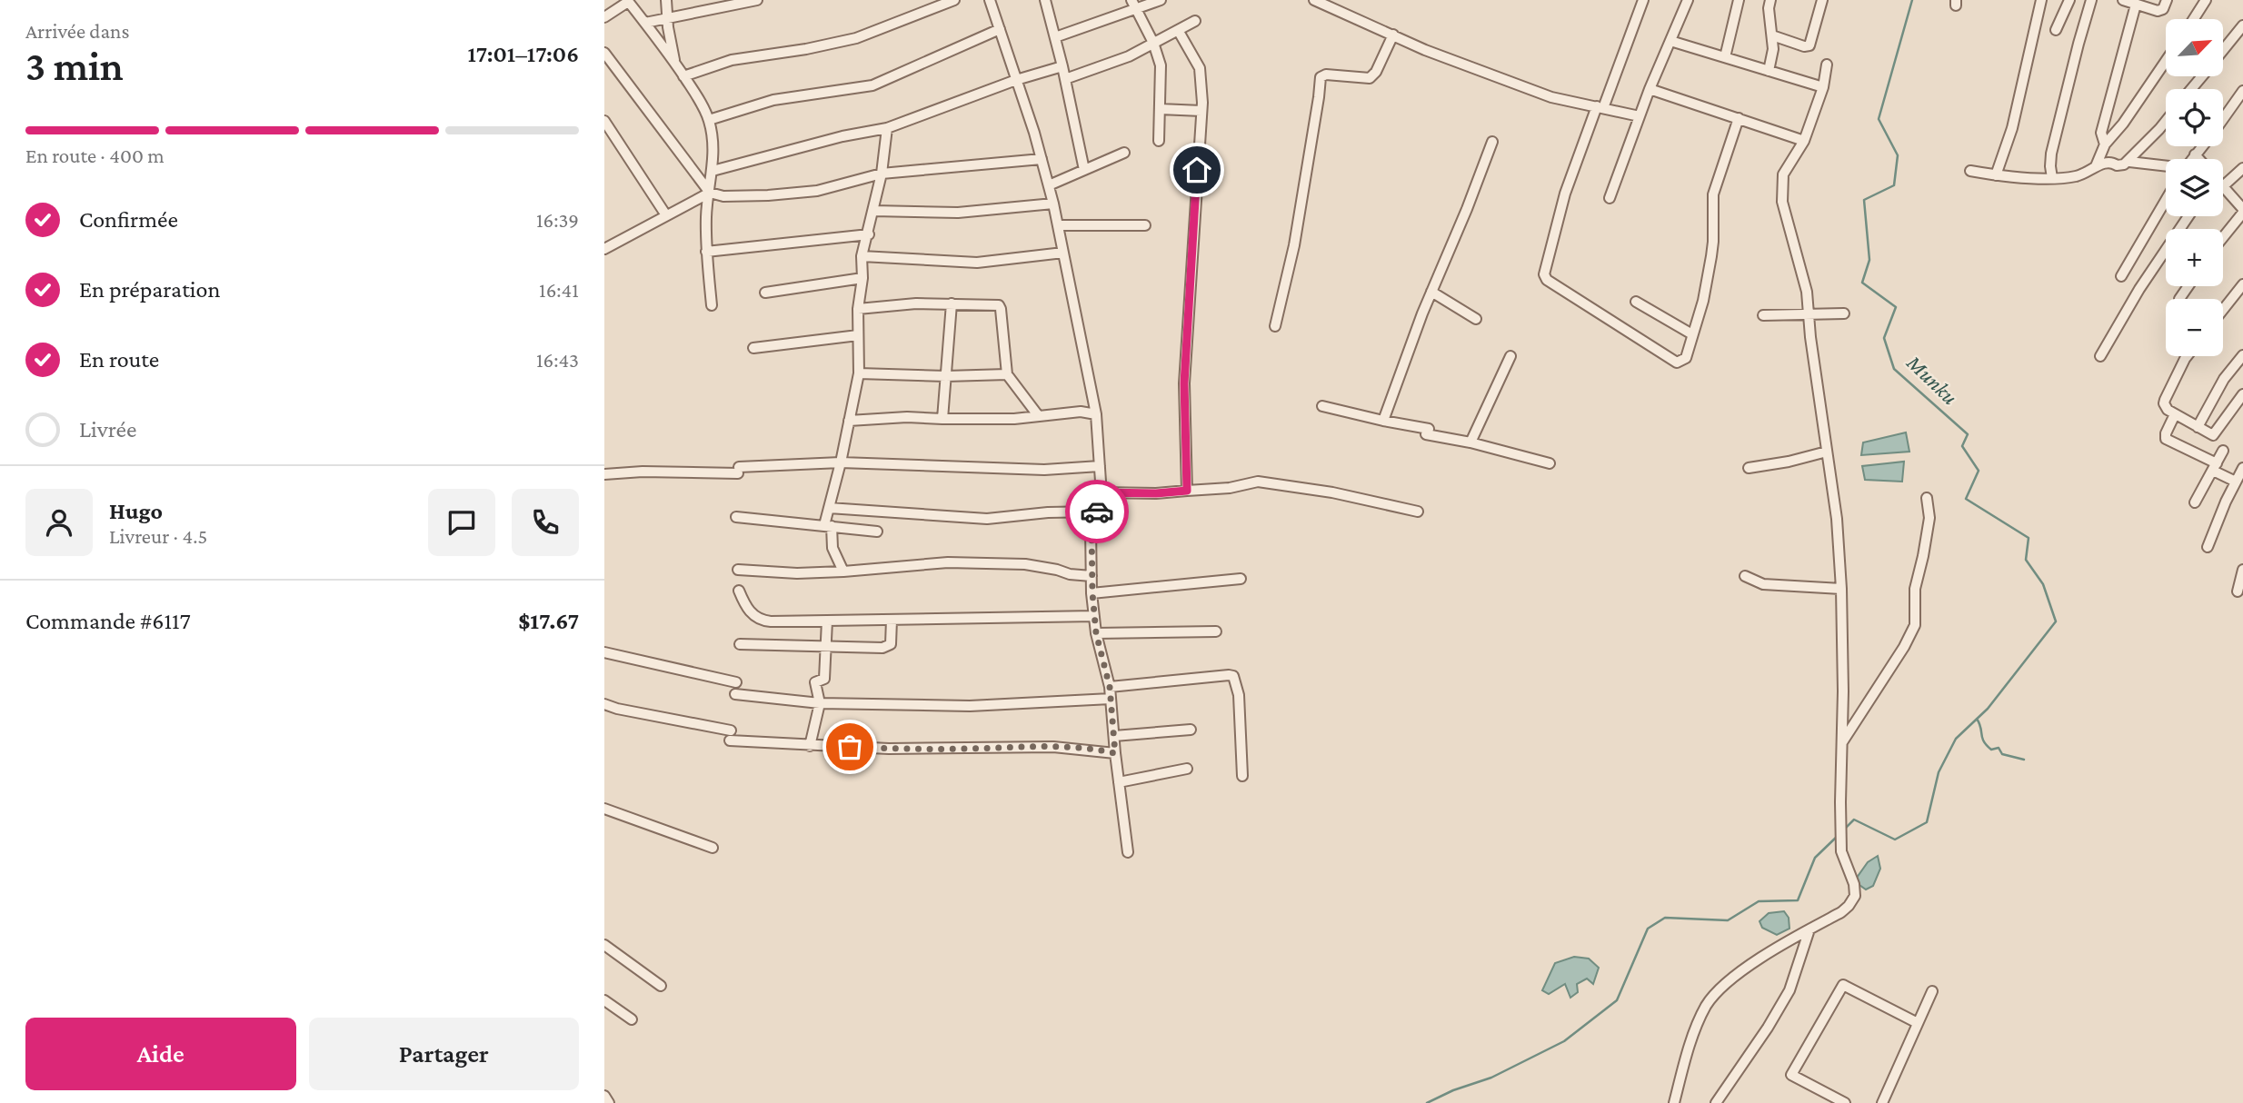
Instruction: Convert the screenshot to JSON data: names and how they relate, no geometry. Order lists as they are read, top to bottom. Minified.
{"water":["Munku"],"north":"top right","page":{"heading":["3 min","Arrivée dans","17:01–17:06"],"panel":["Hugo","Livreur · 4.5","Commande #6117","$17.67"],"map_buttons":["+","−"],"bar":"En route · 400 m","list":[["Confirmée","16:39"],["En préparation","16:41"],["En route","16:43"],"Livrée"],"buttons":["Aide","Partager"]}}
